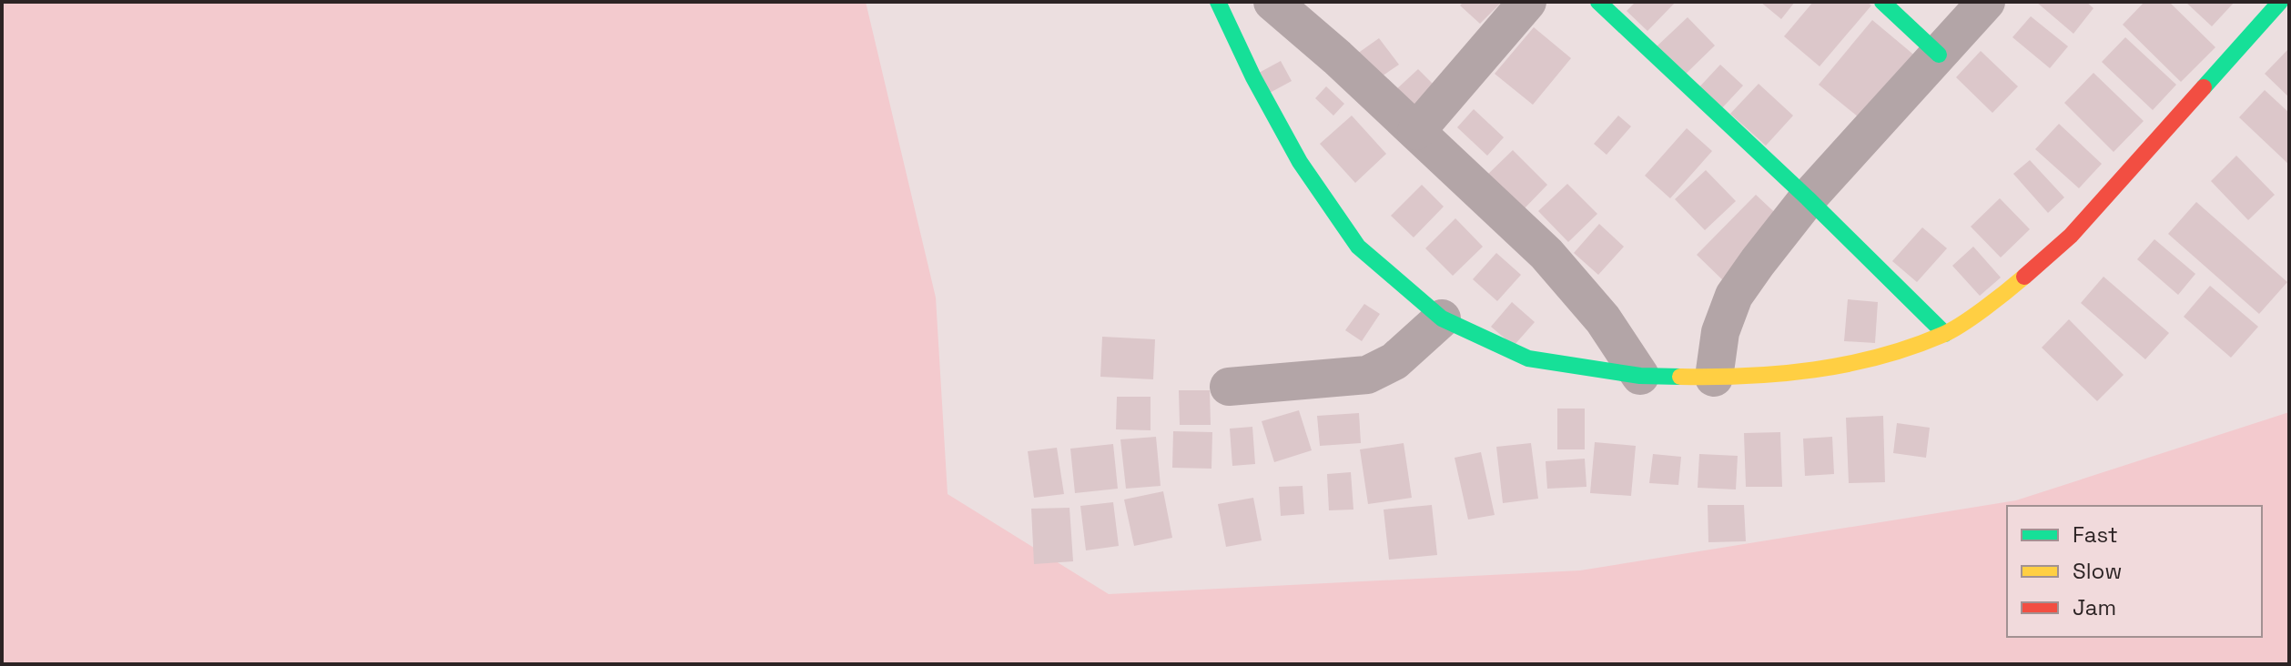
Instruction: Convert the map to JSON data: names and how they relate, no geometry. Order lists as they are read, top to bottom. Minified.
{"legend":["Fast","Slow","Jam"]}
